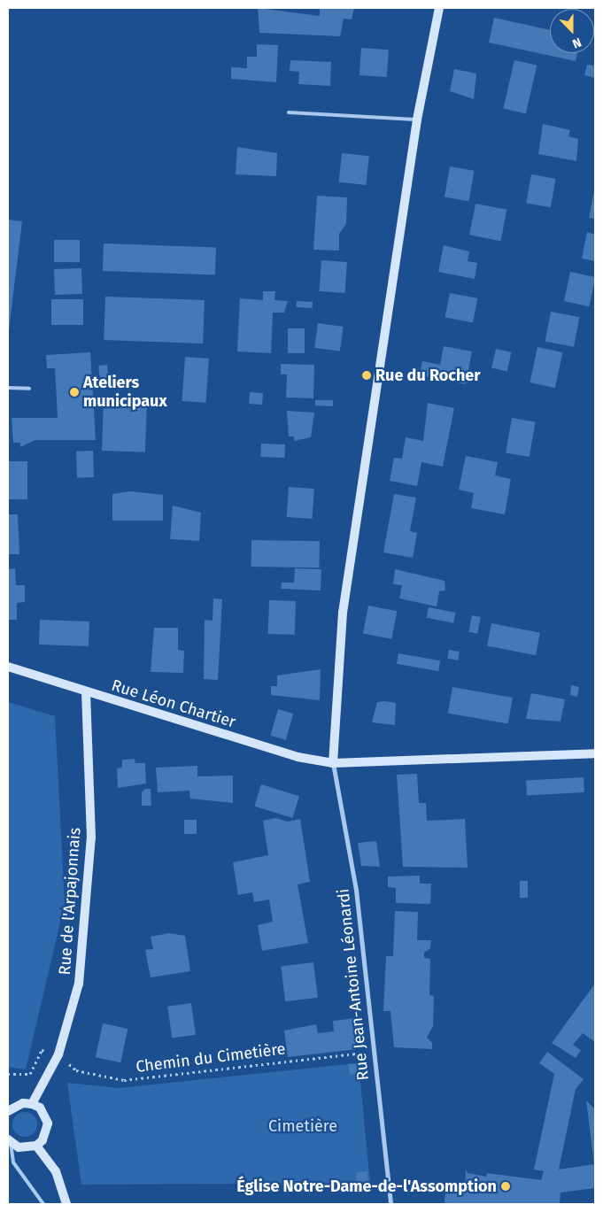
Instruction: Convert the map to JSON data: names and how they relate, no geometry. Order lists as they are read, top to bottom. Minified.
{"streets":{"main road":["Rue Léon Chartier","Rue de l'Arpajonnais"],"street":["Rue Jean-Antoine Léonardi"],"path":["Chemin du Cimetière"]},"crossings":[["Rue Léon Chartier","Rue de l'Arpajonnais"],["Rue Léon Chartier","Rue Jean-Antoine Léonardi"],["Rue de l'Arpajonnais","Chemin du Cimetière"],["Rue Jean-Antoine Léonardi","Chemin du Cimetière"]],"parks":["Cimetière"],"places":["Rue du Rocher","Ateliers municipaux","Église Notre-Dame-de-l'Assomption"],"north":"bottom"}
